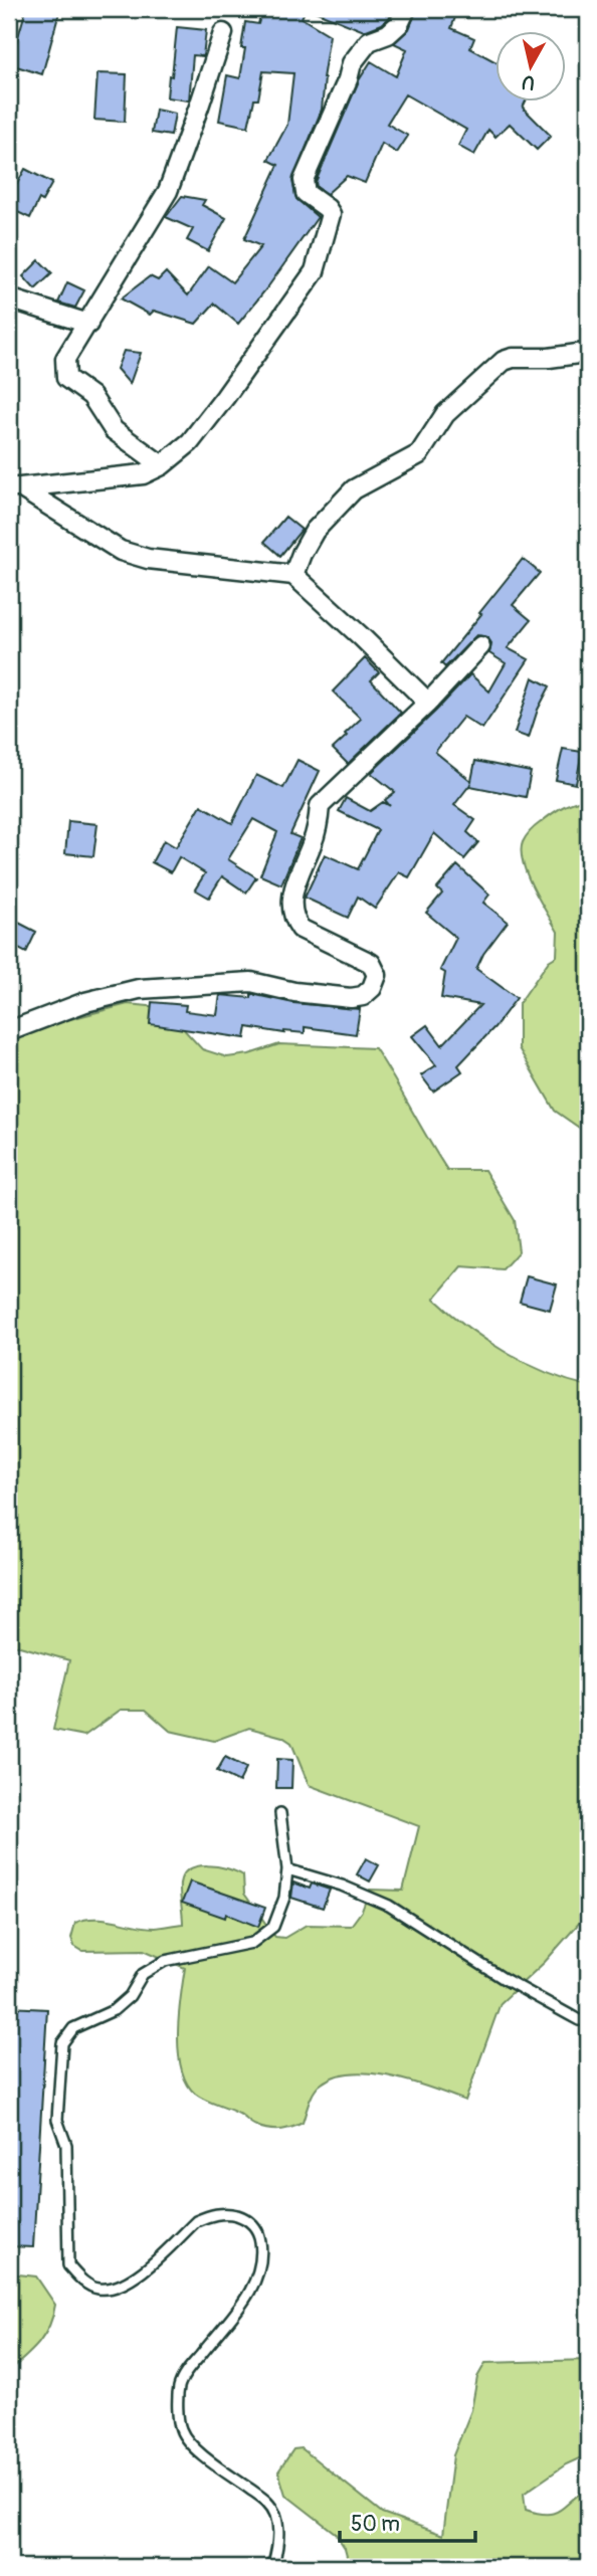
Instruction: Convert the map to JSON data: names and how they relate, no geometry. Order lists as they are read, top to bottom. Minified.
{"scale_bar":"50 m","north":"bottom"}
